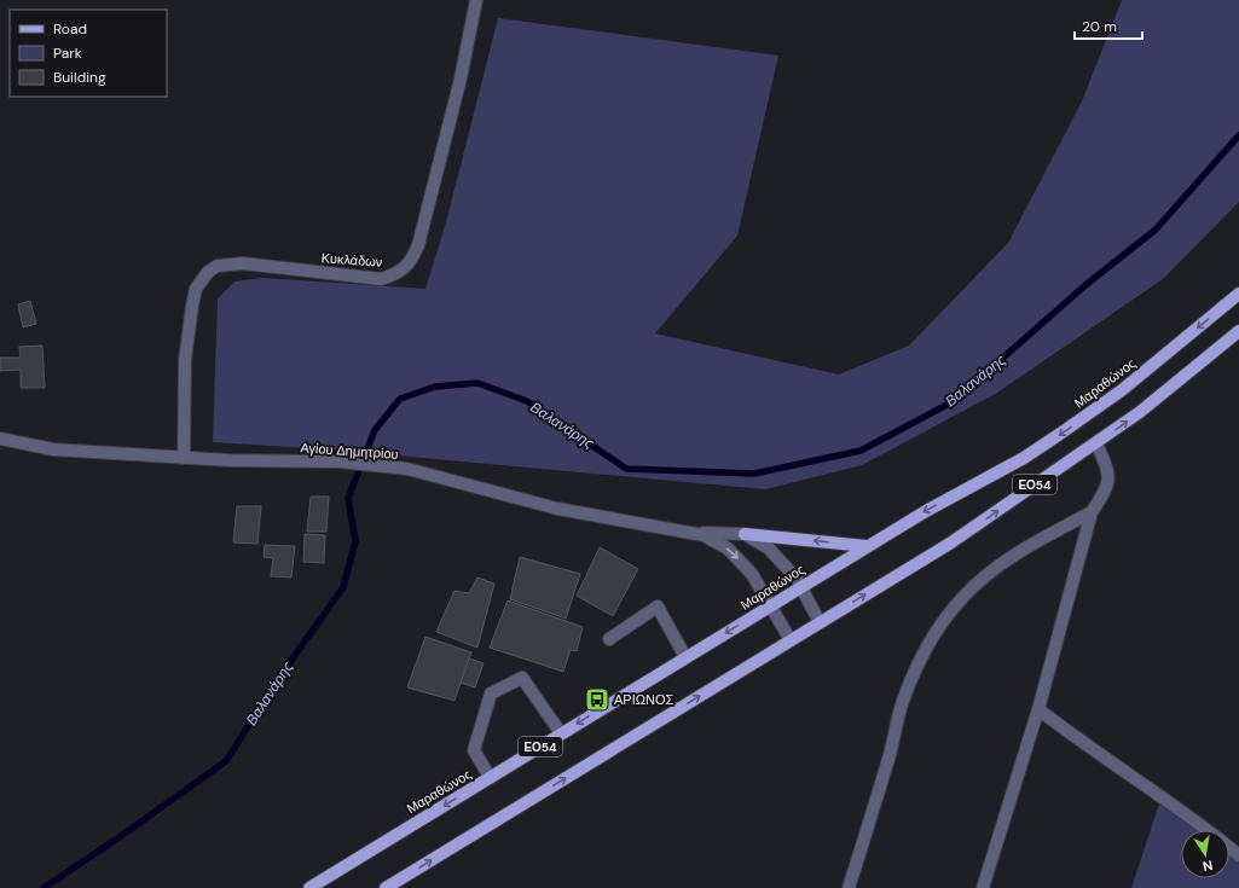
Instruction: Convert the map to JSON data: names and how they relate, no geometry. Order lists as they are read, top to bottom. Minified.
{"streets":{"main road":["Μαραθώνος","ΕΟ54"],"street":["Κυκλάδων","Αγίου Δημητρίου"]},"crossings":[["Κυκλάδων","Αγίου Δημητρίου"],["Μαραθώνος","Αγίου Δημητρίου"],["Αγίου Δημητρίου","ΕΟ54"]],"water":["Βαλανάρης"],"places":{"bus stop":["ΑΡΙΩΝΟΣ"]},"legend":["Road","Park","Building"],"scale_bar":"20 m","north":"bottom"}
